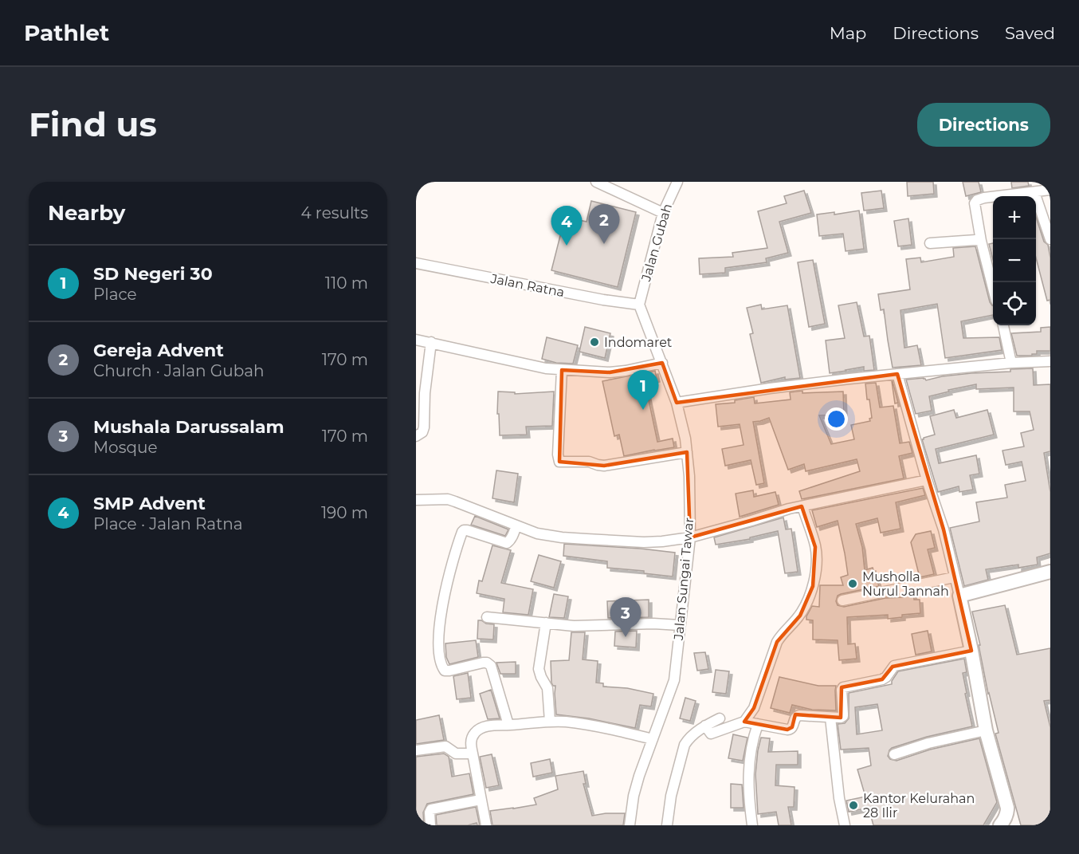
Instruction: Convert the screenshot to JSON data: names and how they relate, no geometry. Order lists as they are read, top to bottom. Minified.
{"streets":{"street":["Jalan Gubah","Jalan Ratna","Jalan Sungai Tawar"]},"crossings":[["Jalan Gubah","Jalan Ratna"],["Jalan Gubah","Jalan Sungai Tawar"],["Jalan Ratna","Jalan Sungai Tawar"]],"places":["Indomaret","Musholla Nurul Jannah","Kantor Kelurahan 28 Ilir"],"page":{"header":"Pathlet","nav":["Map","Directions","Saved"],"buttons":"Directions","title":"Find us","heading":["Nearby","4 results"],"map_buttons":["+","−"],"pins":["2","4","1","3"],"list":[{"mark":"1","name":"SD Negeri 30","note":"Place","value":"110 m"},{"mark":"2","name":"Gereja Advent","note":"Church · Jalan Gubah","value":"170 m"},{"mark":"3","name":"Mushala Darussalam","note":"Mosque","value":"170 m"},{"mark":"4","name":"SMP Advent","note":"Place · Jalan Ratna","value":"190 m"}]}}
